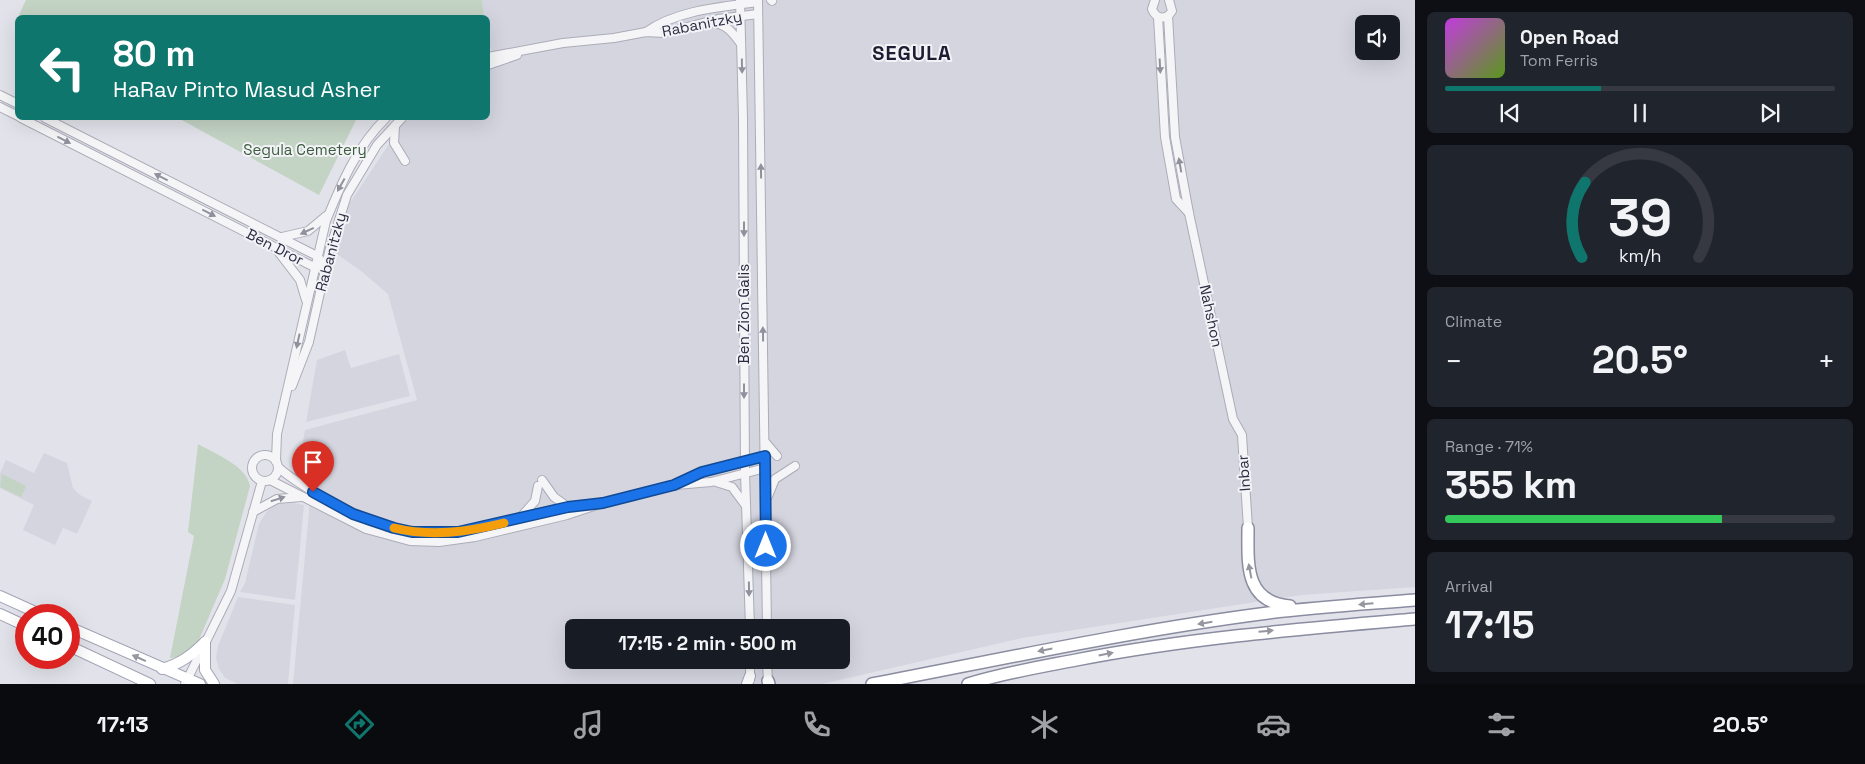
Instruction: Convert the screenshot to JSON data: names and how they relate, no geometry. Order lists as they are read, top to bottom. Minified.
{"streets":{"street":["Rabanitzky","Ben Dror","Ben Zion Galis","Nahshon","Inbar"]},"crossings":[["Rabanitzky","Ben Dror"],["Rabanitzky","Ben Zion Galis"],["Nahshon","Inbar"]],"districts":["SEGULA"],"parks":["Segula Cemetery"],"page":{"turn":["80 m","HaRav Pinto Masud Asher"],"song":["Open Road","Tom Ferris"],"tile":["Climate",["Range · 71%","355 km"],["Arrival","17:15"]],"heat":["−","20.5°","+"],"limit":"40","trip":"17:15 · 2 min · 500 m","tabs":["17:13","20.5°"],"gauge":["39","km/h"]}}
